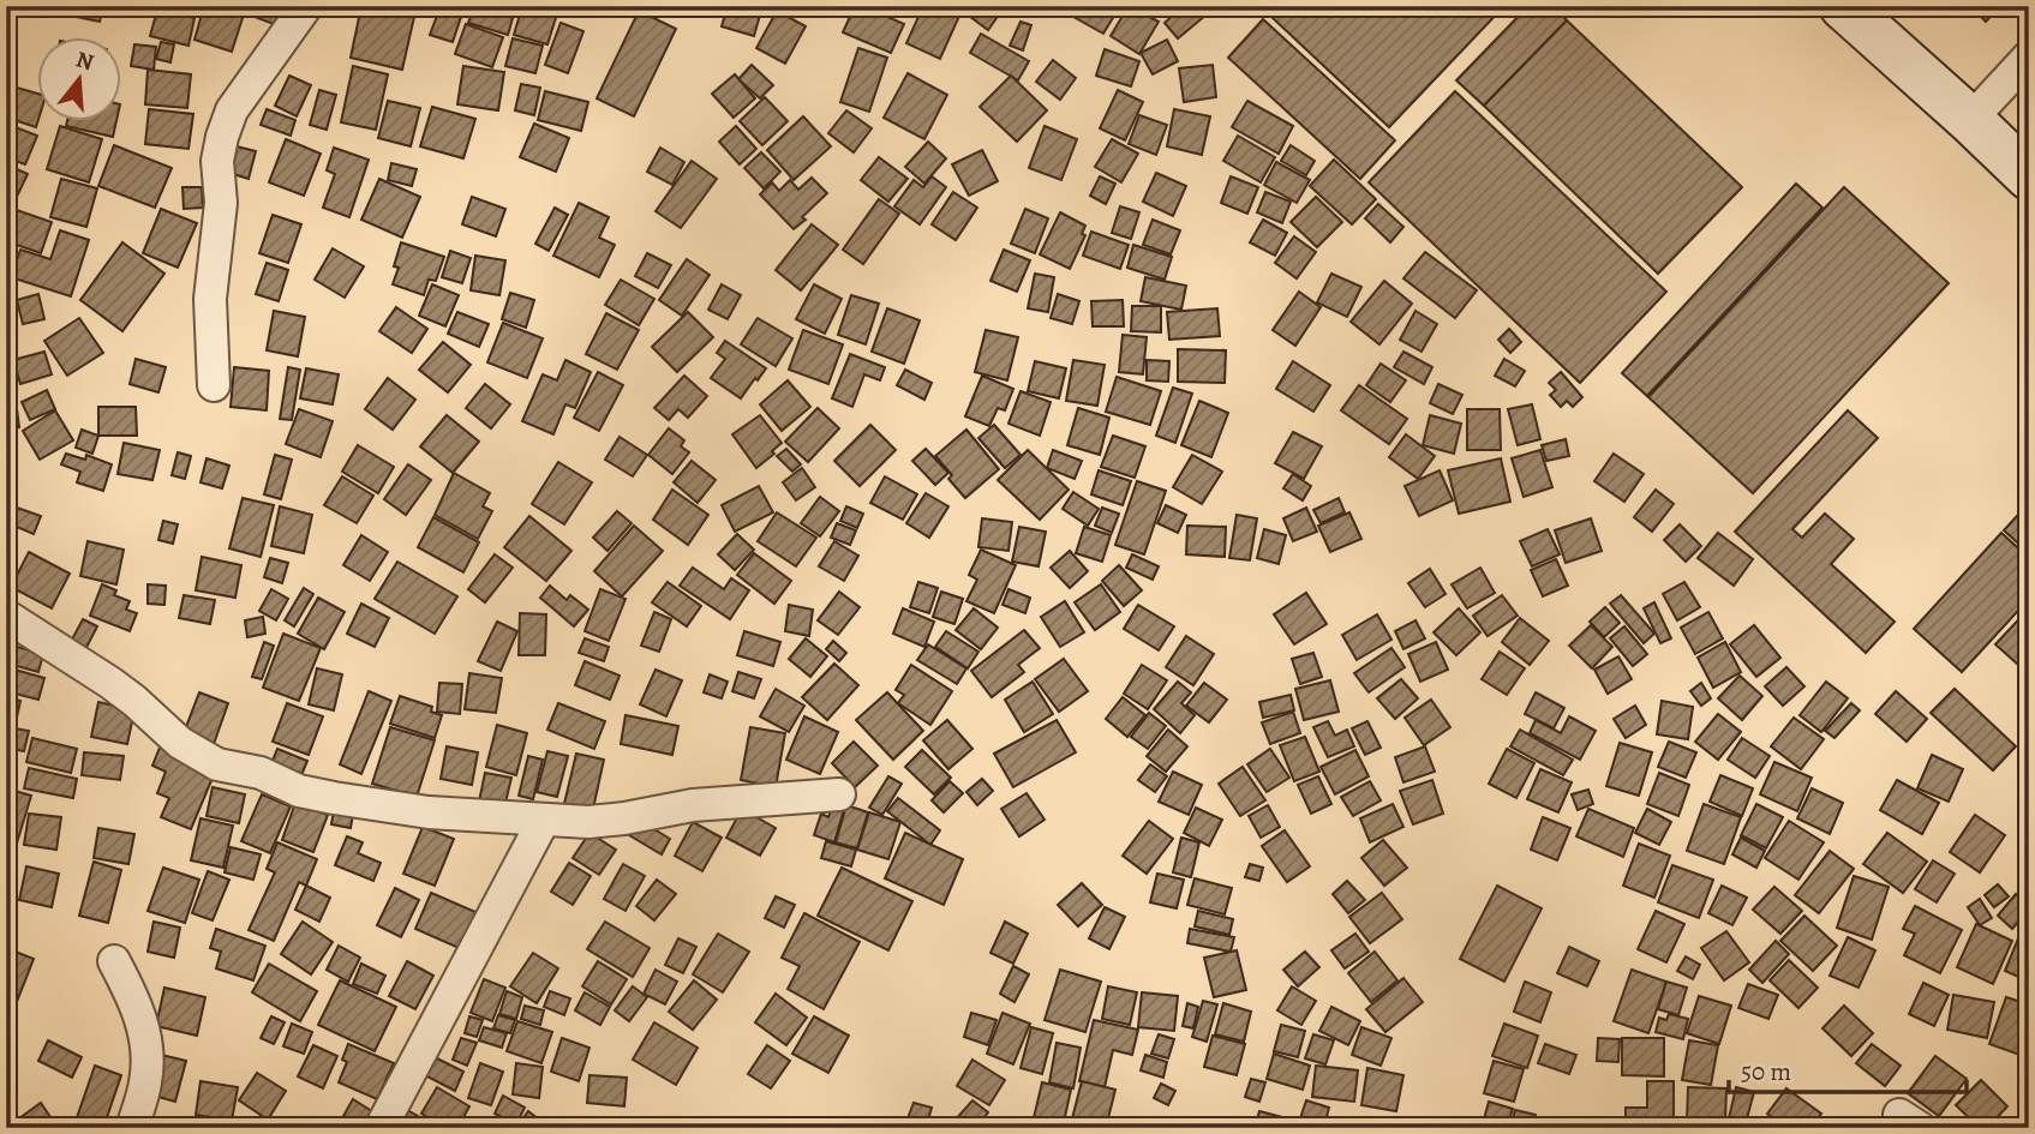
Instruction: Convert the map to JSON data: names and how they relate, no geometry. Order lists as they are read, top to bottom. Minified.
{"scale_bar":"50 m","north":"top"}
